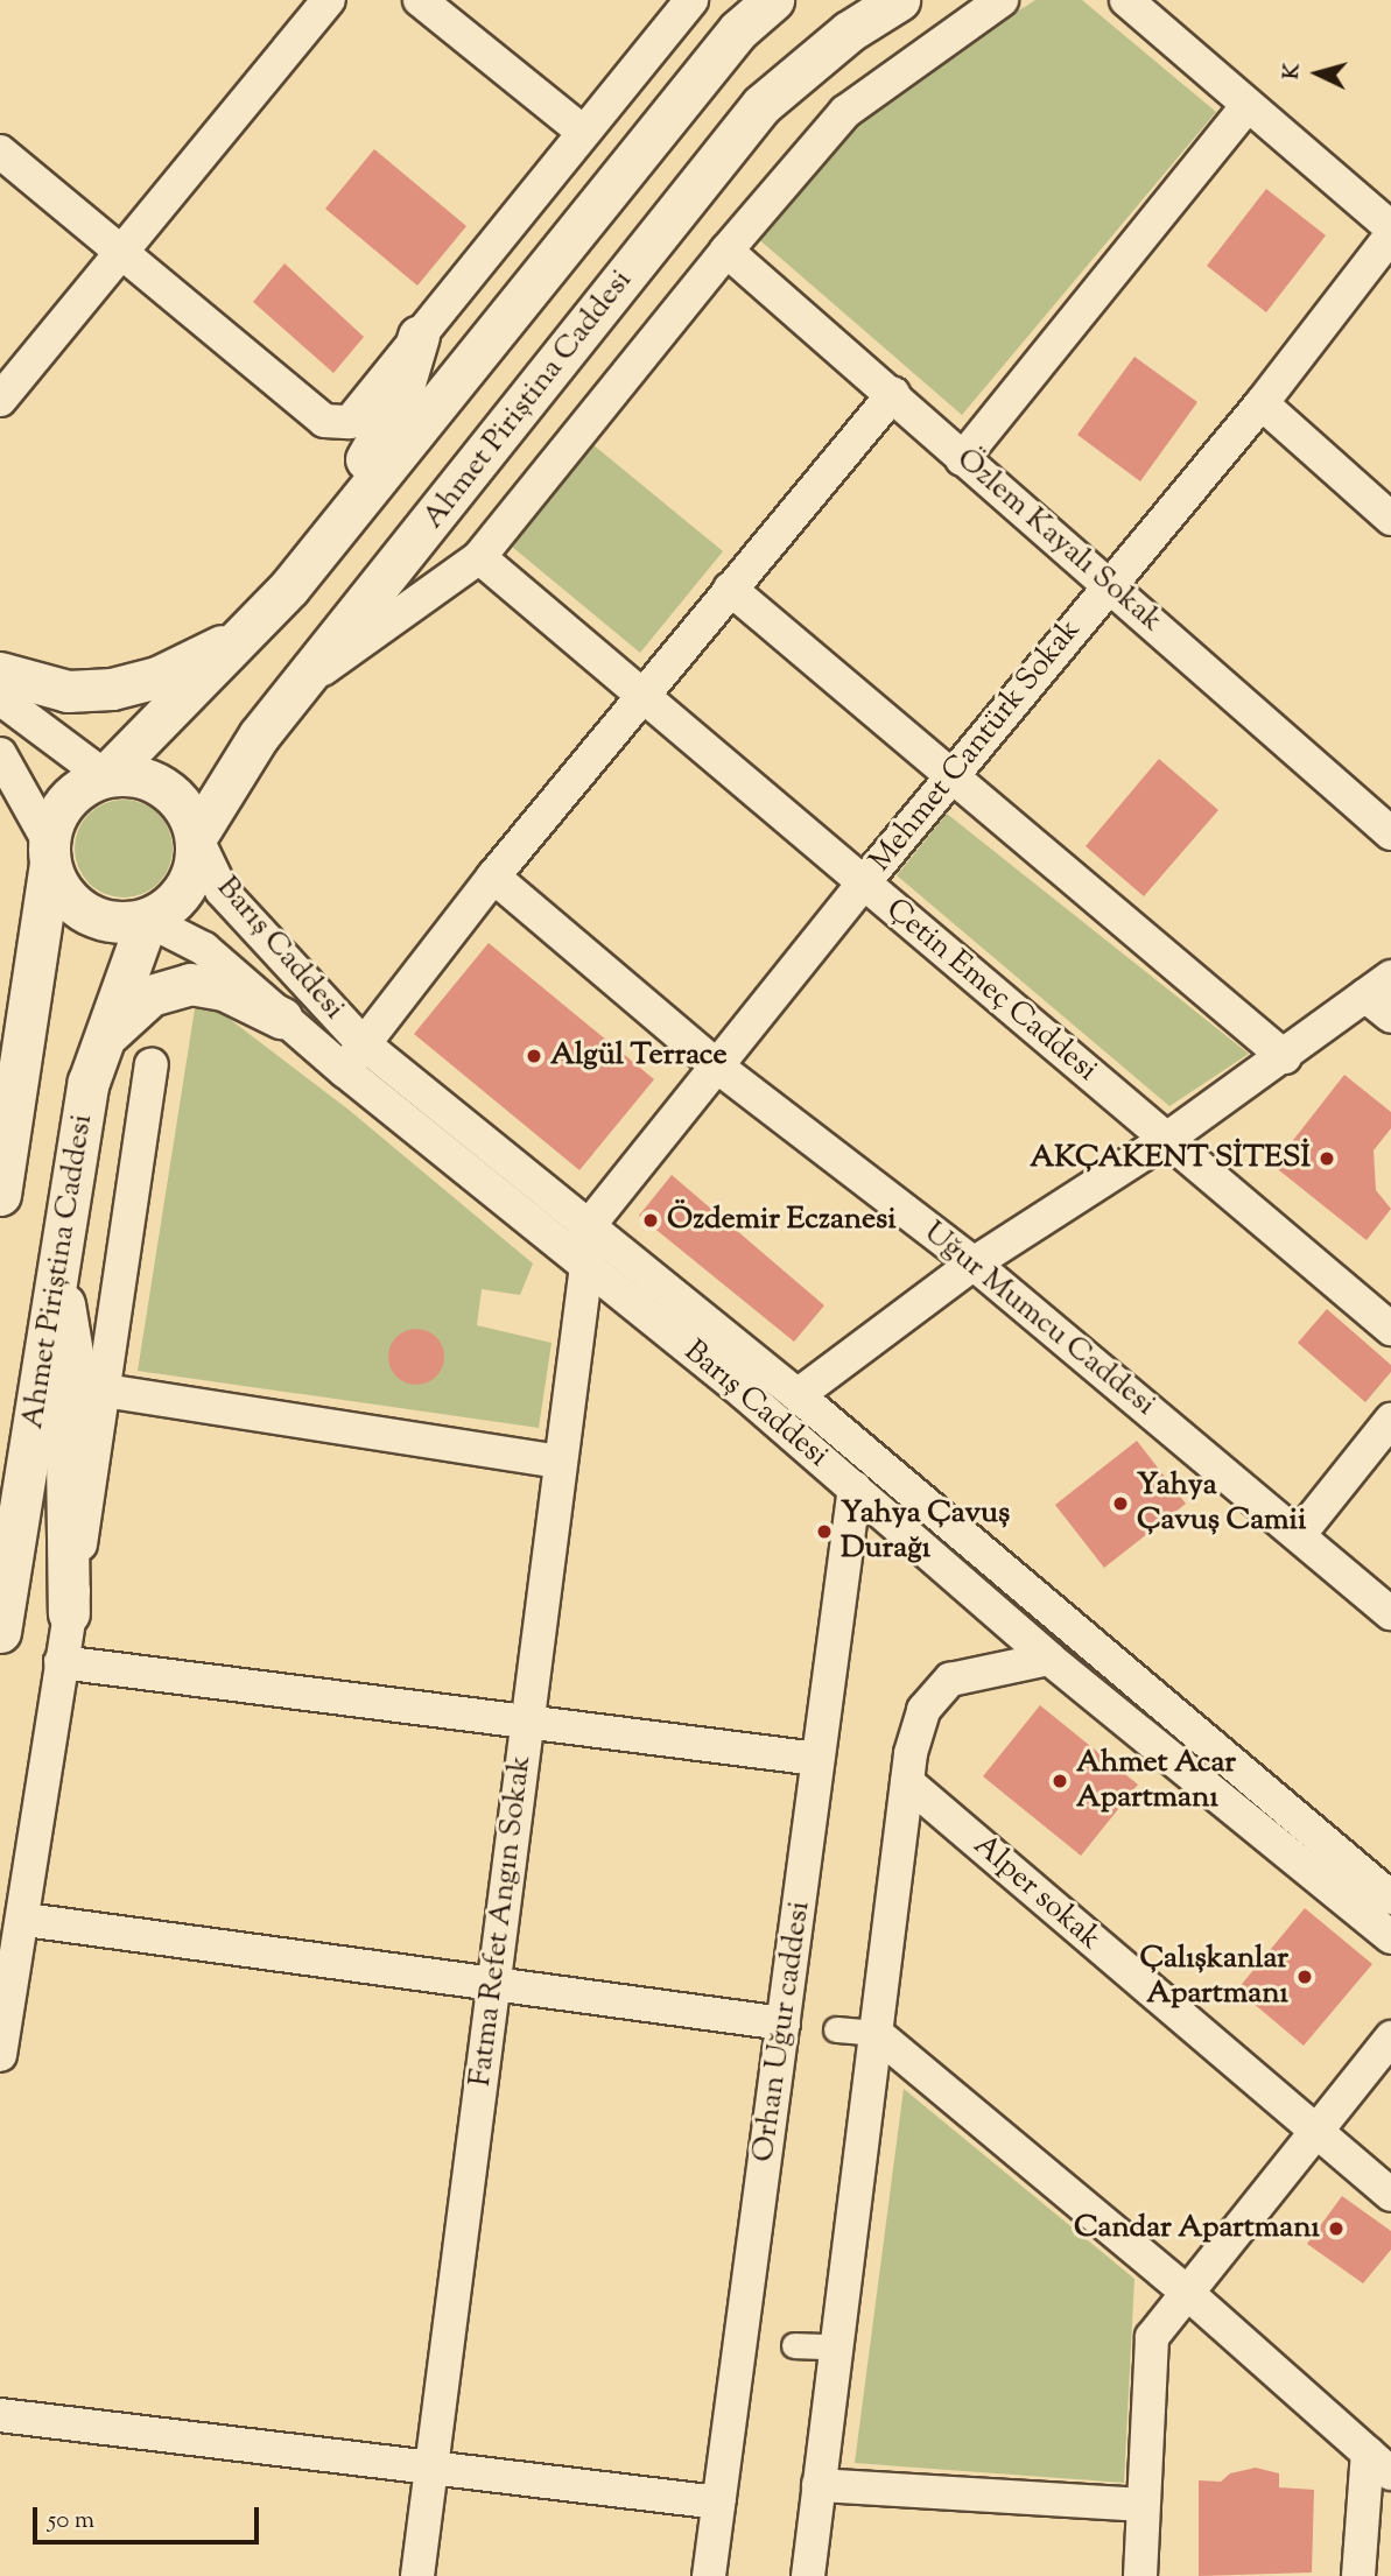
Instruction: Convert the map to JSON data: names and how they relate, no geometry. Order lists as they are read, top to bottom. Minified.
{"streets":{"street":["Ahmet Piriştina Caddesi","Özlem Kayalı Sokak","Mehmet Cantürk Sokak","Barış Caddesi","Çetin Emeç Caddesi","Uğur Mumcu Caddesi","Alper sokak","Fatma Refet Angın Sokak","Orhan Uğur caddesi"]},"crossings":[["Ahmet Piriştina Caddesi","Barış Caddesi"],["Özlem Kayalı Sokak","Mehmet Cantürk Sokak"],["Mehmet Cantürk Sokak","Barış Caddesi"],["Mehmet Cantürk Sokak","Çetin Emeç Caddesi"],["Mehmet Cantürk Sokak","Uğur Mumcu Caddesi"],["Barış Caddesi","Fatma Refet Angın Sokak"],["Barış Caddesi","Orhan Uğur caddesi"]],"places":["Algül Terrace","AKÇAKENT SİTESİ","Özdemir Eczanesi","Yahya Çavuş Camii","Yahya Çavuş Durağı","Ahmet Acar Apartmanı","Çalışkanlar Apartmanı","Candar Apartmanı"],"scale_bar":"50 m","north":"left"}
